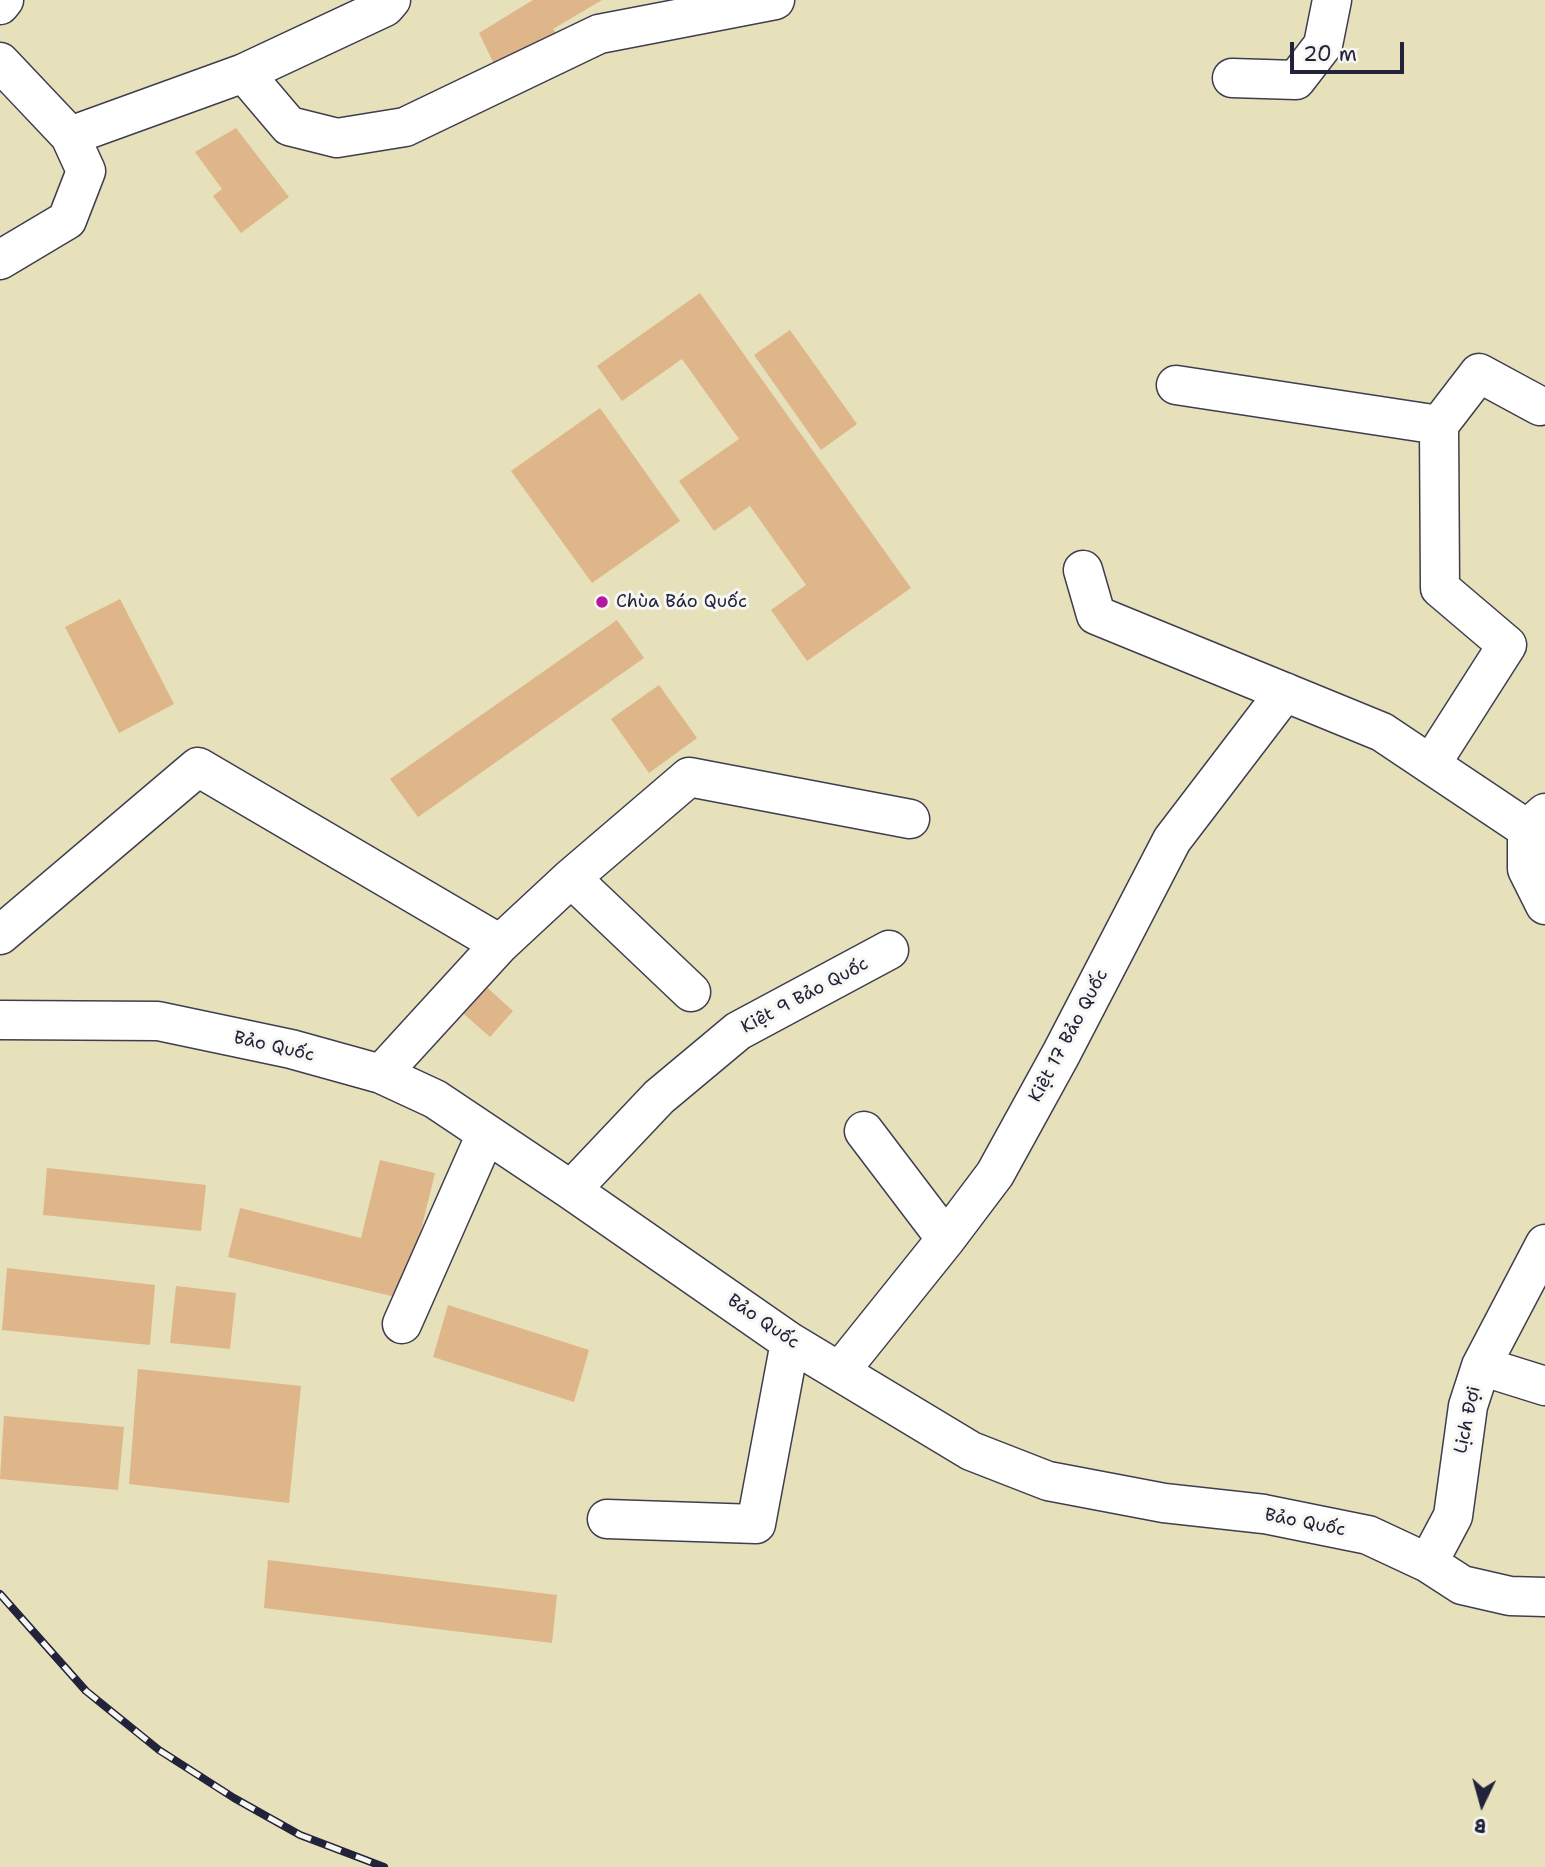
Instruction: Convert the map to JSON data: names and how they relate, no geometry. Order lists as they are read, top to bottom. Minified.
{"streets":{"street":["Kiệt 9 Bảo Quốc","Kiệt 17 Bảo Quốc","Bảo Quốc","Lịch Đợi"]},"crossings":[["Kiệt 9 Bảo Quốc","Bảo Quốc"],["Kiệt 17 Bảo Quốc","Bảo Quốc"],["Bảo Quốc","Lịch Đợi"]],"places":["Chùa Báo Quốc"],"scale_bar":"20 m","north":"bottom"}
